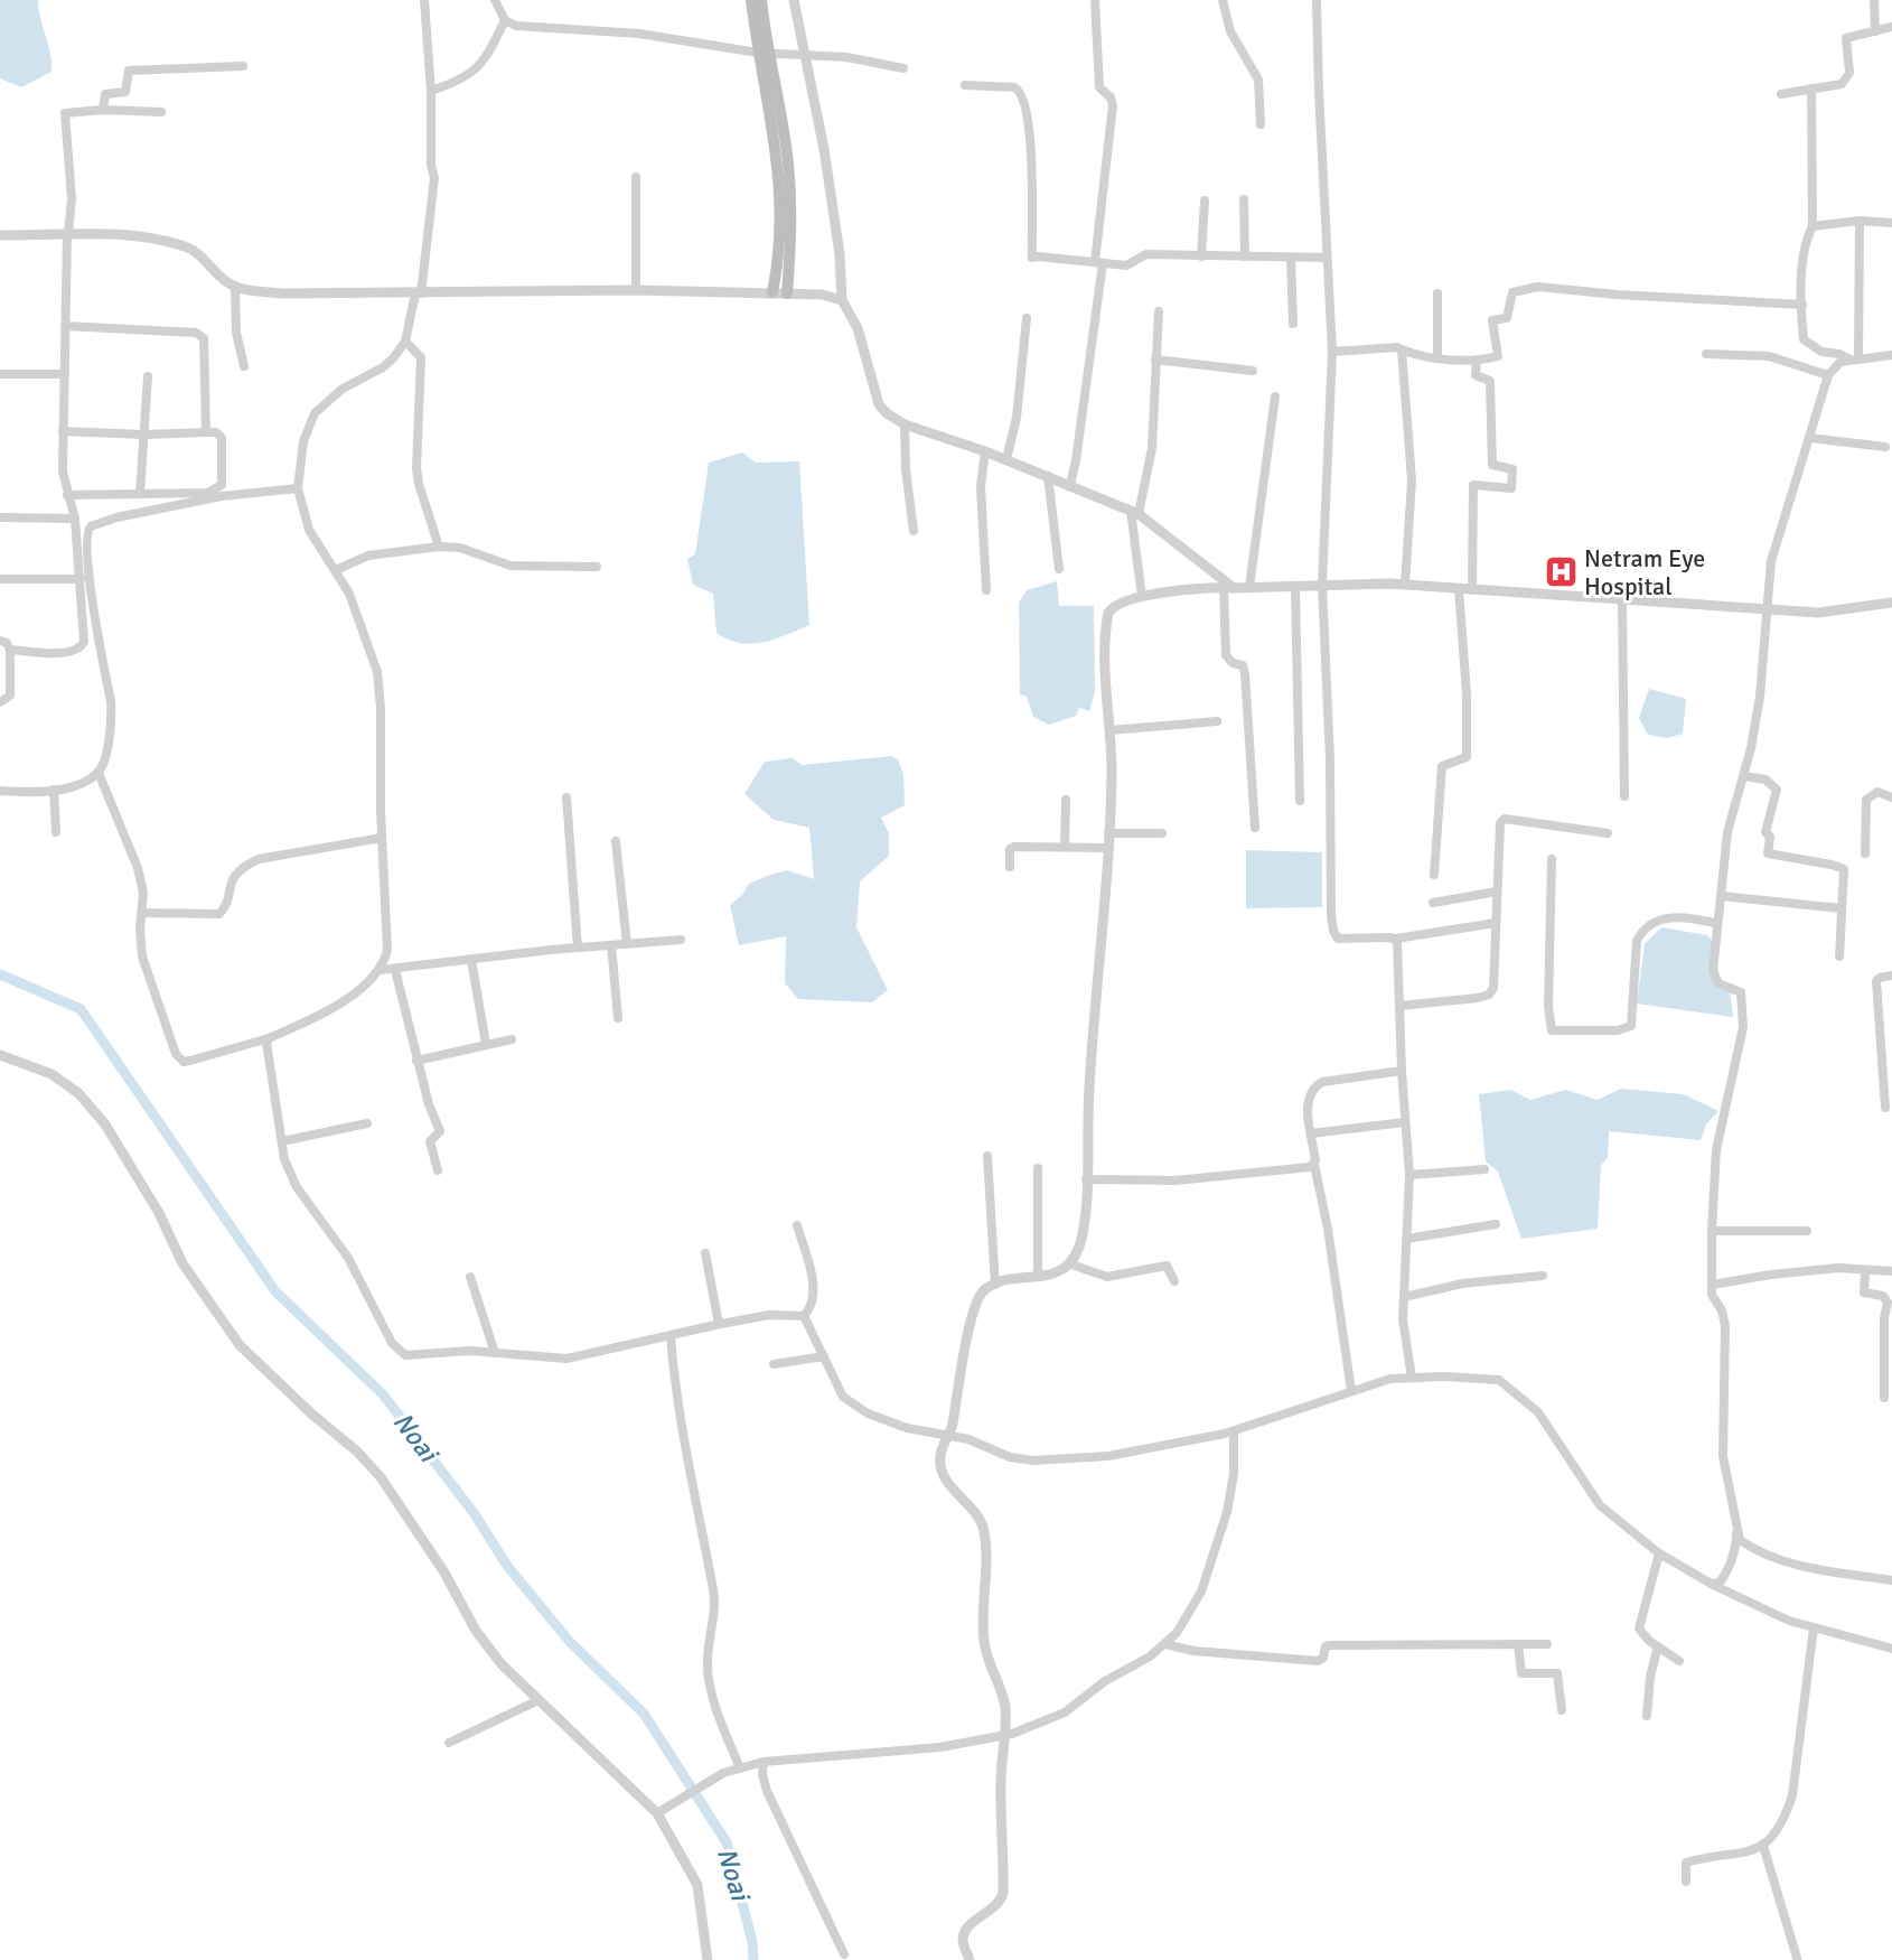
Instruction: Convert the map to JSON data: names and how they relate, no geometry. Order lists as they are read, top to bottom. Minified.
{"water":["Noai"],"places":{"hospital":["Netram Eye Hospital"]}}
